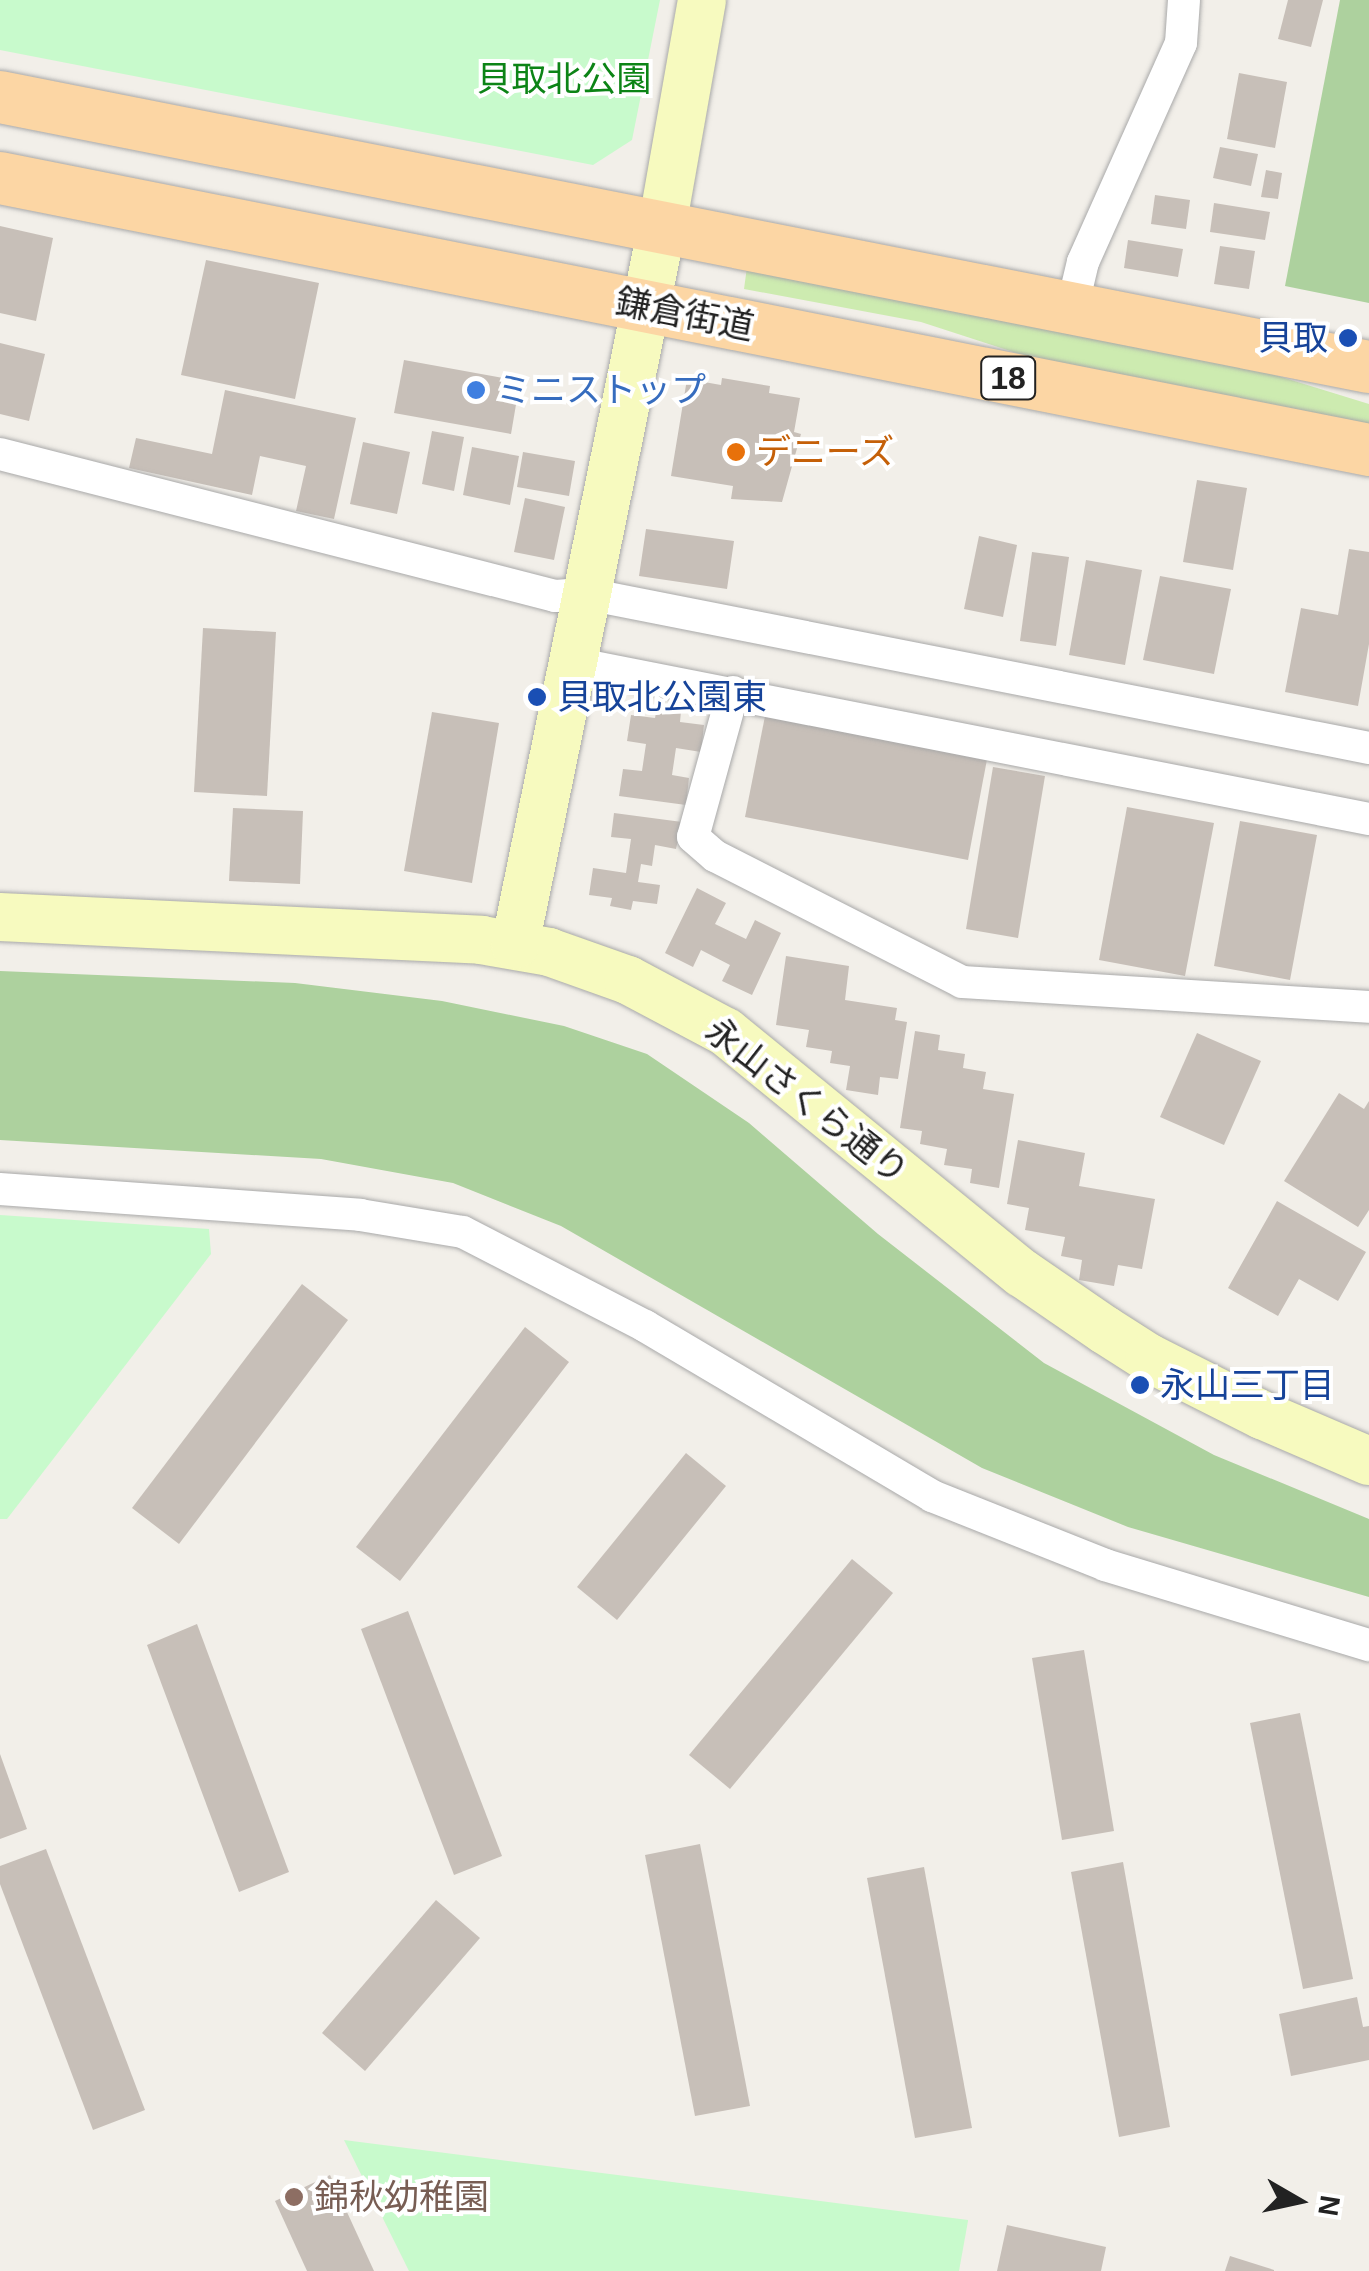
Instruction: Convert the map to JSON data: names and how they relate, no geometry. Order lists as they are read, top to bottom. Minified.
{"streets":{"main road":["鎌倉街道","18"],"street":["永山さくら通り"]},"parks":["貝取北公園"],"places":["貝取","ミニストップ","デニーズ","貝取北公園東","永山三丁目","錦秋幼稚園"],"north":"right"}
